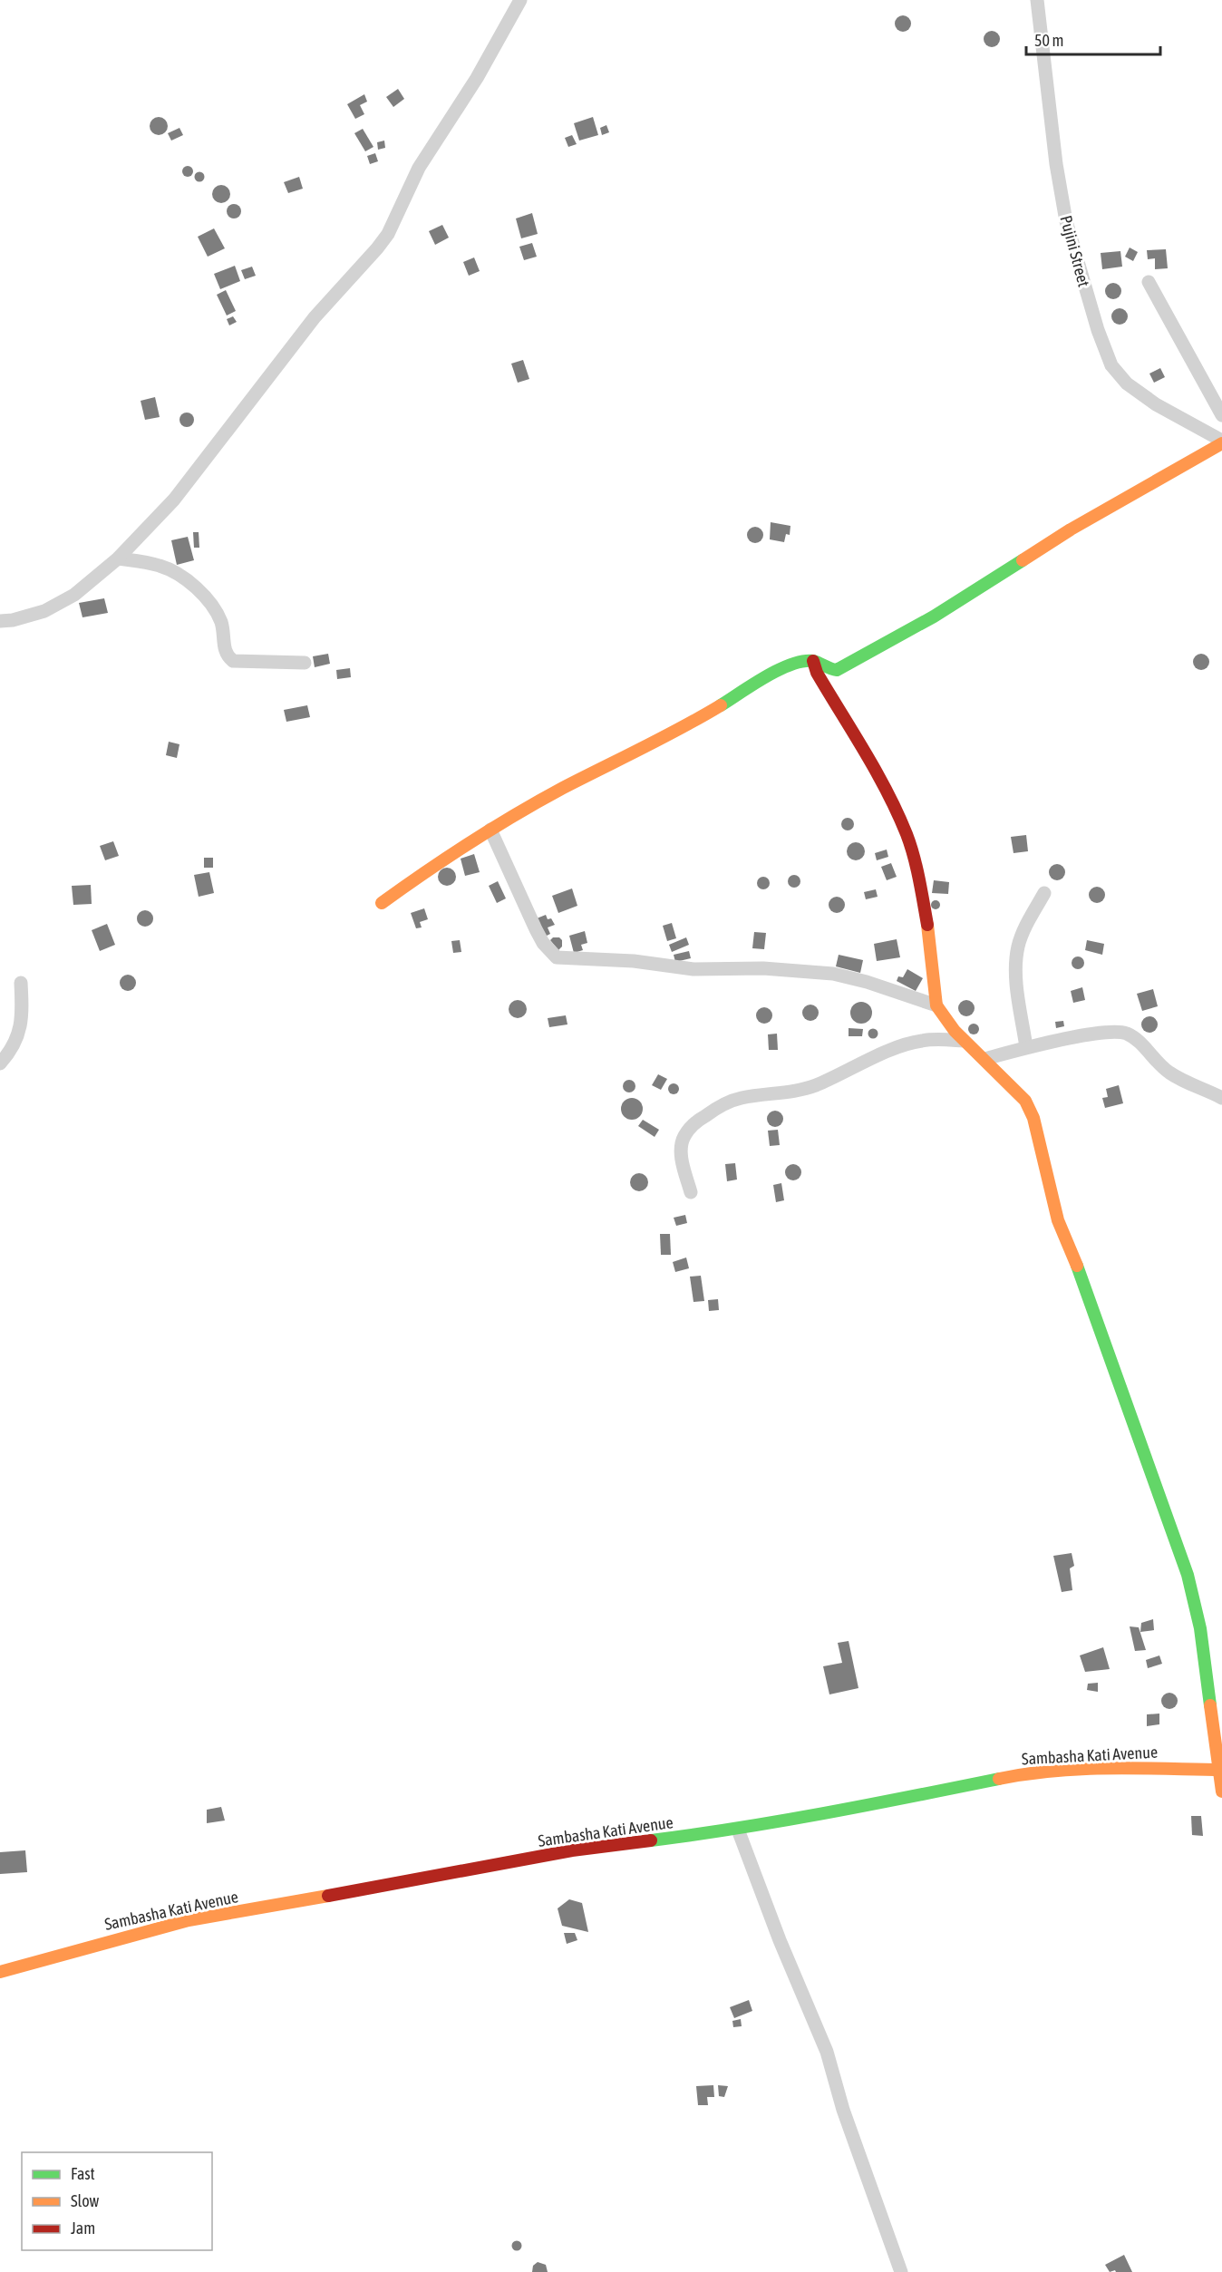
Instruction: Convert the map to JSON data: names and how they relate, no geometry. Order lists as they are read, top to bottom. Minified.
{"streets":{"street":["Pujini Street","Sambasha Kati Avenue"]},"legend":["Fast","Slow","Jam"],"scale_bar":"50 m"}
